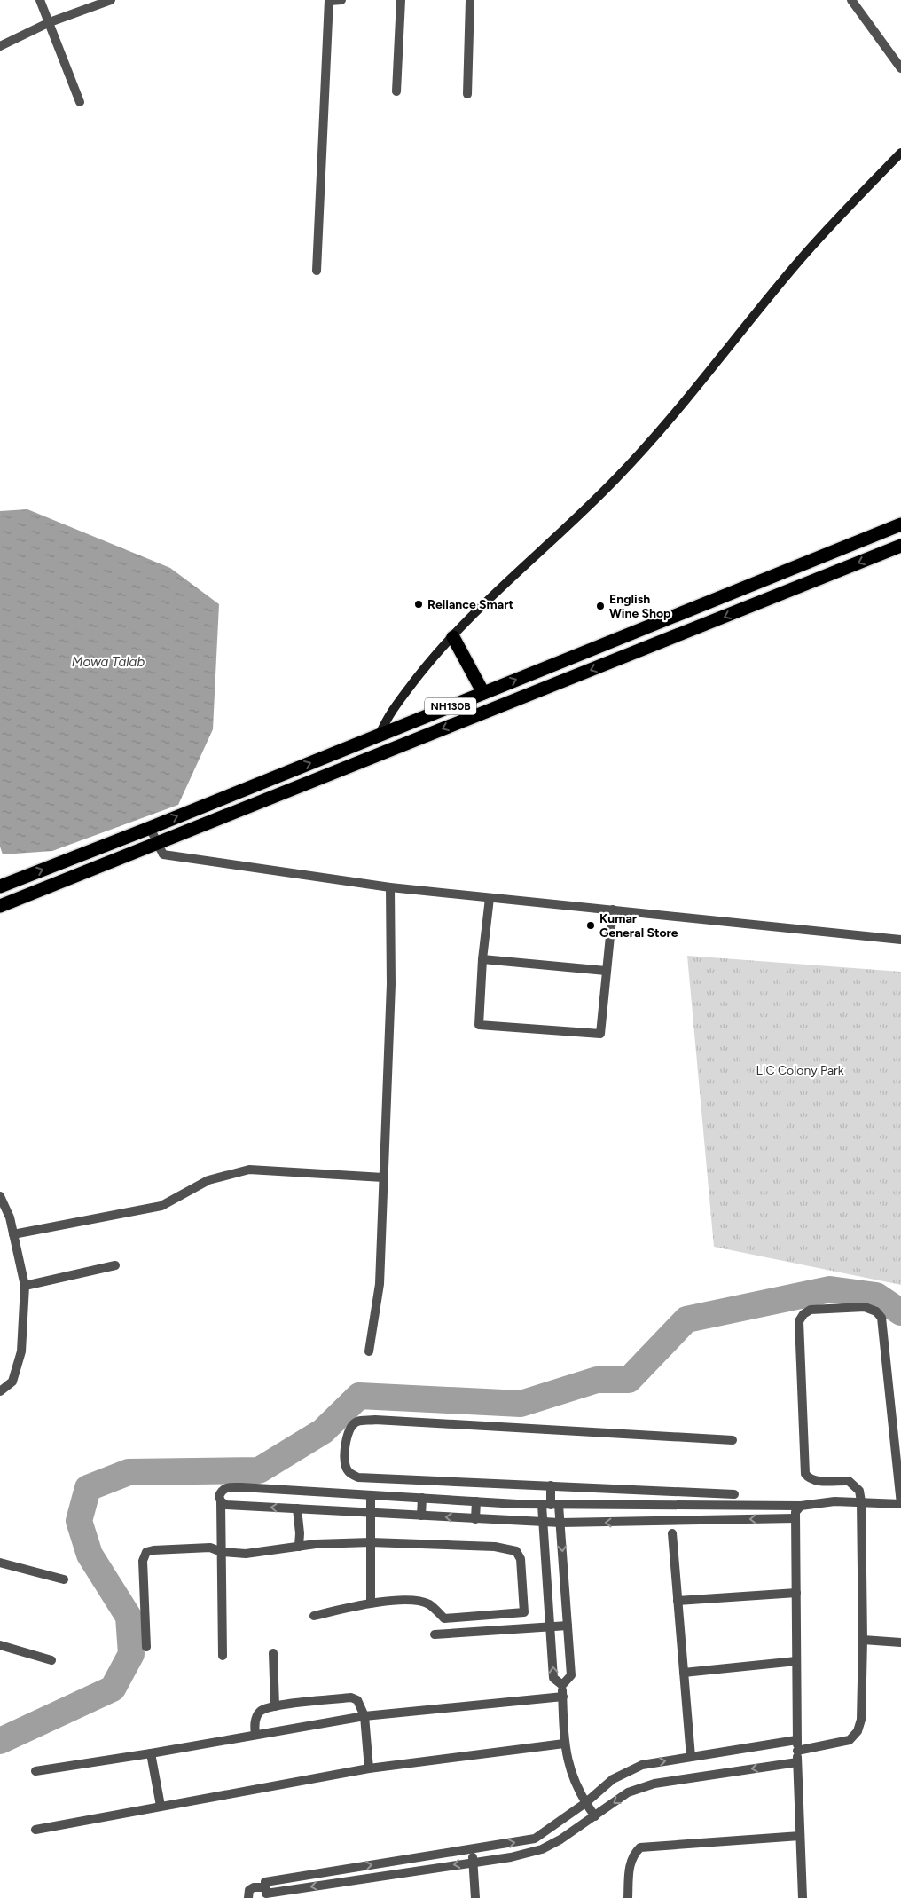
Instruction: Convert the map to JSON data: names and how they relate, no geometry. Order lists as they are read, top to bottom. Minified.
{"streets":{"highway":["NH130B"]},"water":["Mowa Talab"],"parks":["LIC Colony Park"],"places":["Reliance Smart","English Wine Shop","Kumar General Store"]}
